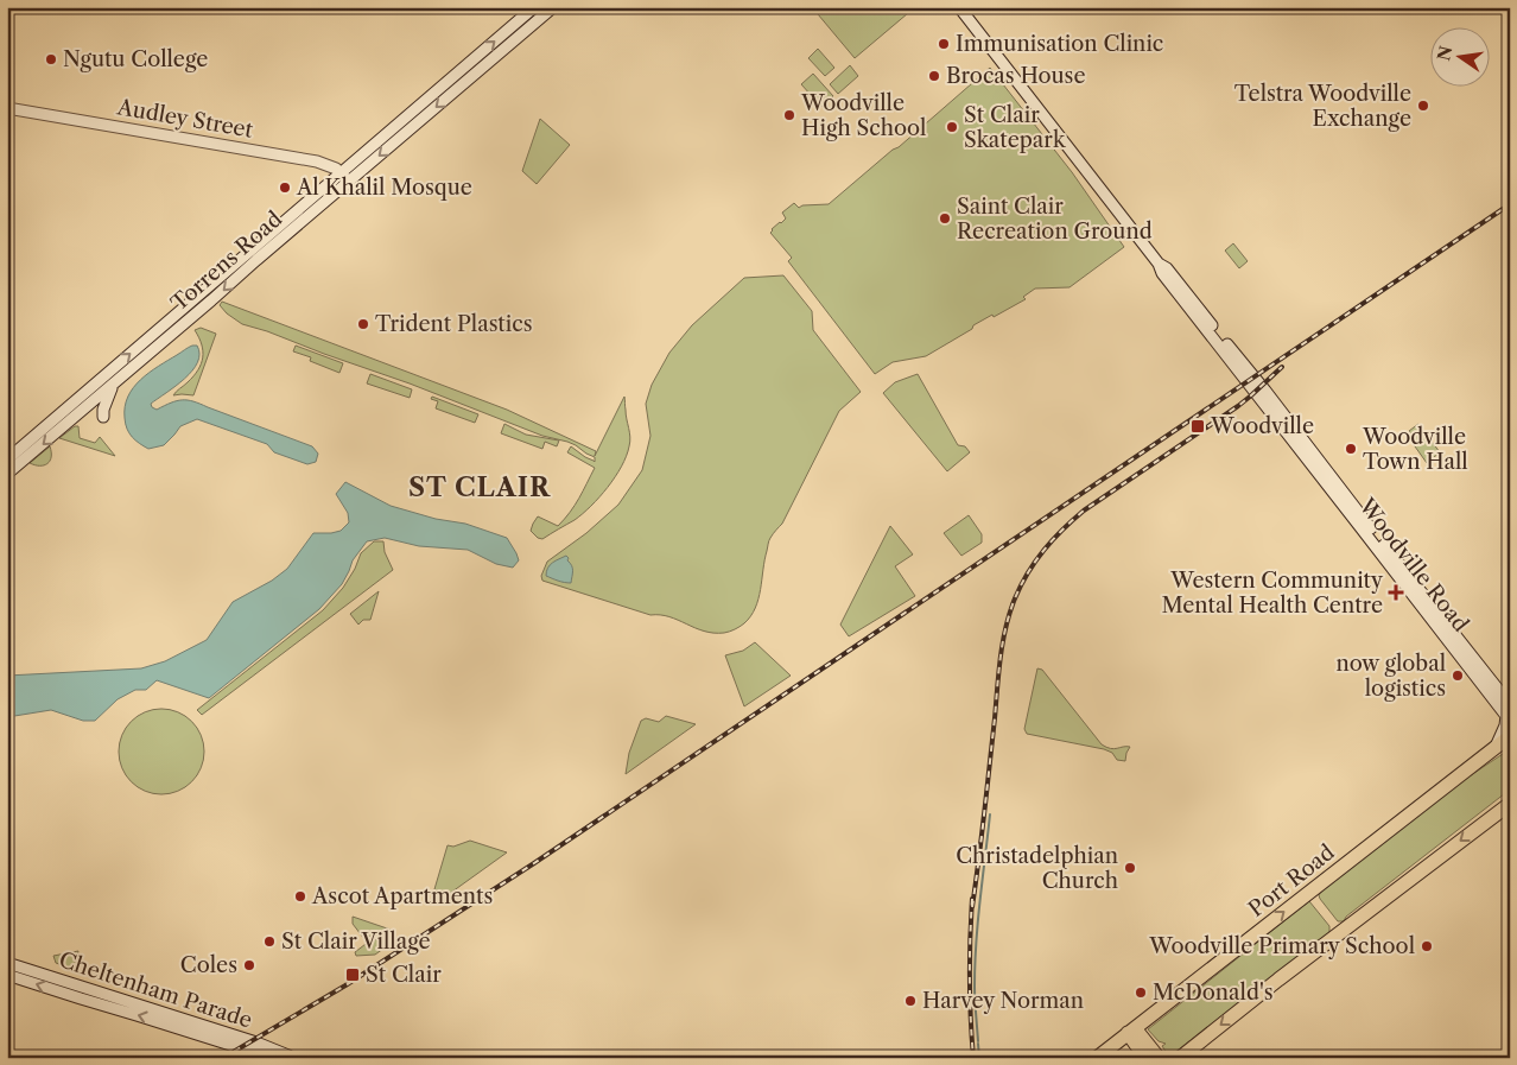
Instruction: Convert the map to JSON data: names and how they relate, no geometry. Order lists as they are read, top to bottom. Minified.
{"streets":{"highway":["Port Road"],"main road":["Audley Street","Torrens Road","Woodville Road","Cheltenham Parade"]},"crossings":[["Audley Street","Torrens Road"]],"districts":["ST CLAIR"],"places":{"other":["Immunisation Clinic","Ngutu College","Brocas House","Telstra Woodville Exchange","Woodville High School","St Clair Skatepark","Al Khalil Mosque","Saint Clair Recreation Ground","Trident Plastics","Woodville Town Hall","now global logistics","Christadelphian Church","Ascot Apartments","St Clair Village","Woodville Primary School","Coles","McDonald's","Harvey Norman"],"transit":["Woodville","St Clair"],"health":["Western Community Mental Health Centre"]},"north":"left"}
